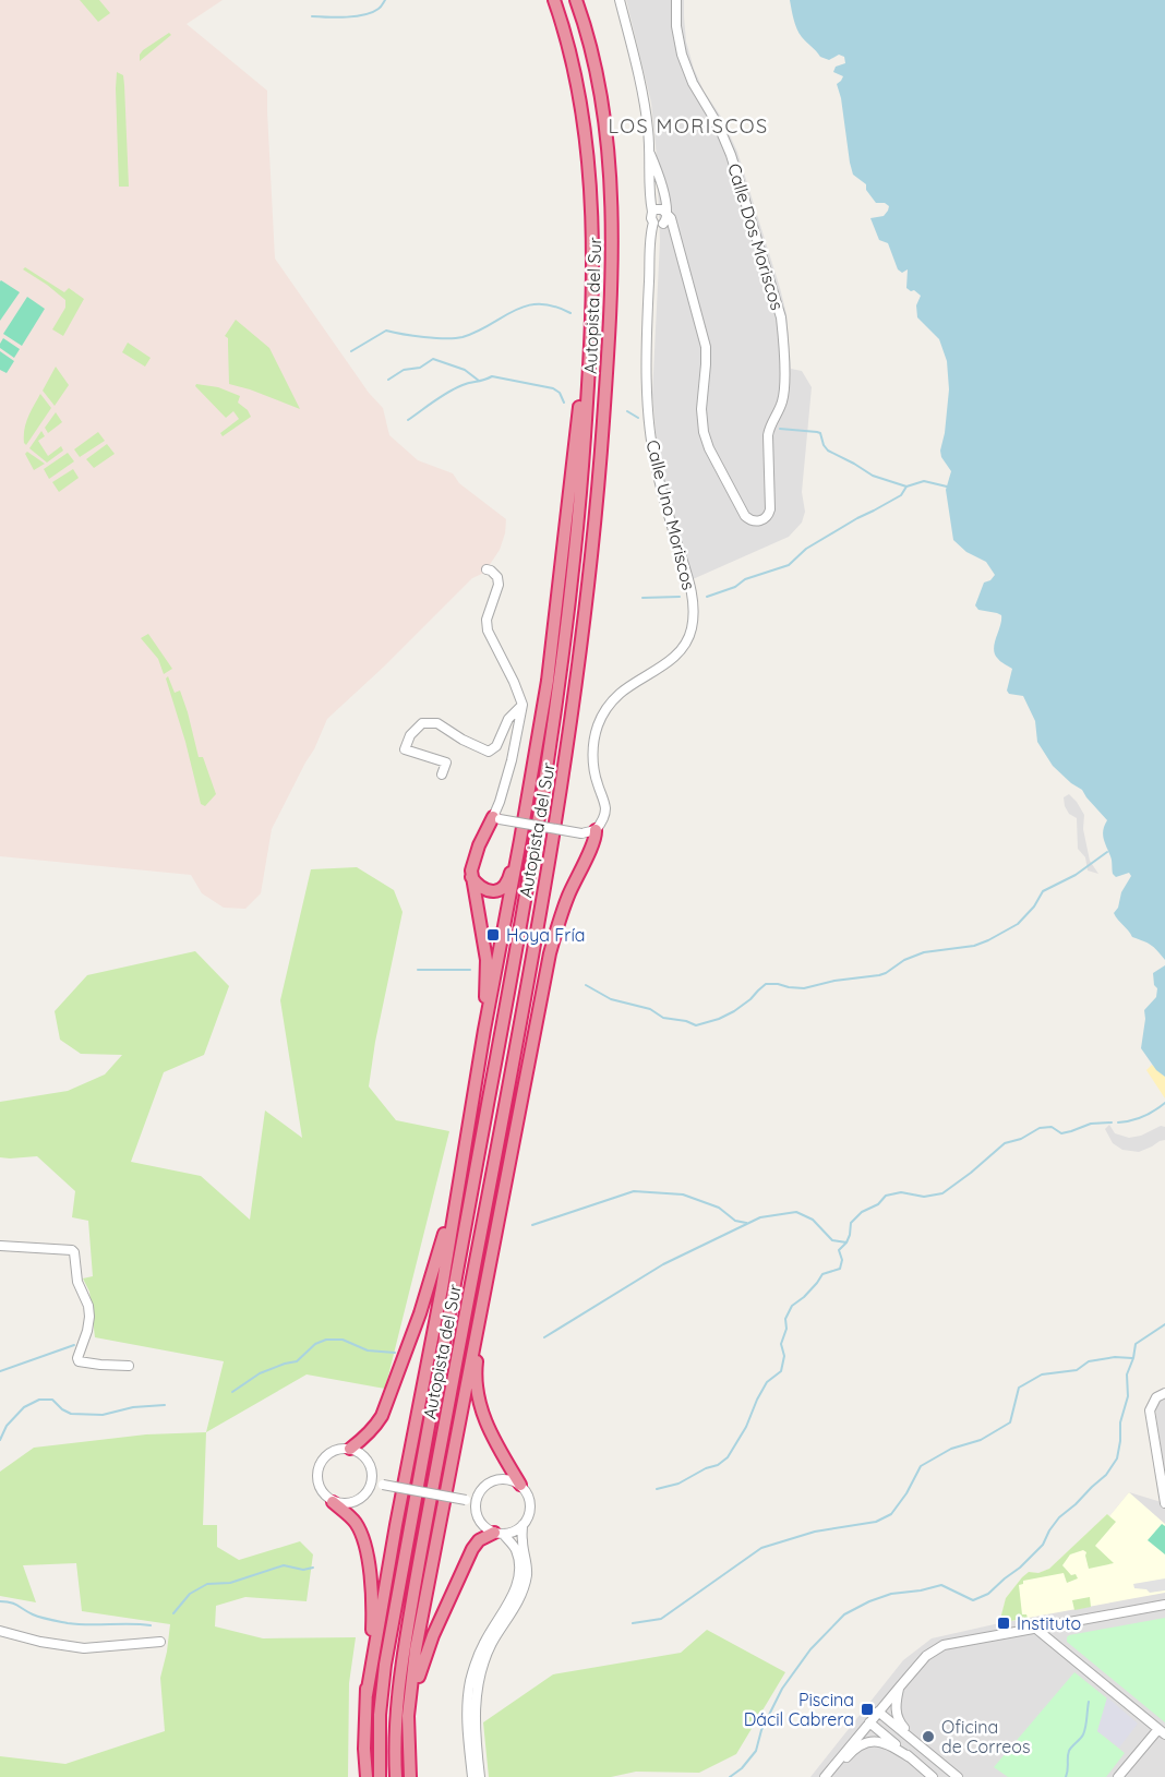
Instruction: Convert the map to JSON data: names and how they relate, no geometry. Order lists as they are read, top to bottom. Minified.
{"streets":{"highway":["Autopista del Sur"],"street":["Calle Dos Moriscos","Calle Uno Moriscos"]},"districts":["LOS MORISCOS"],"places":{"transit":["Hoya Fría","Instituto","Piscina Dácil Cabrera"],"other":["Oficina de Correos"]}}
